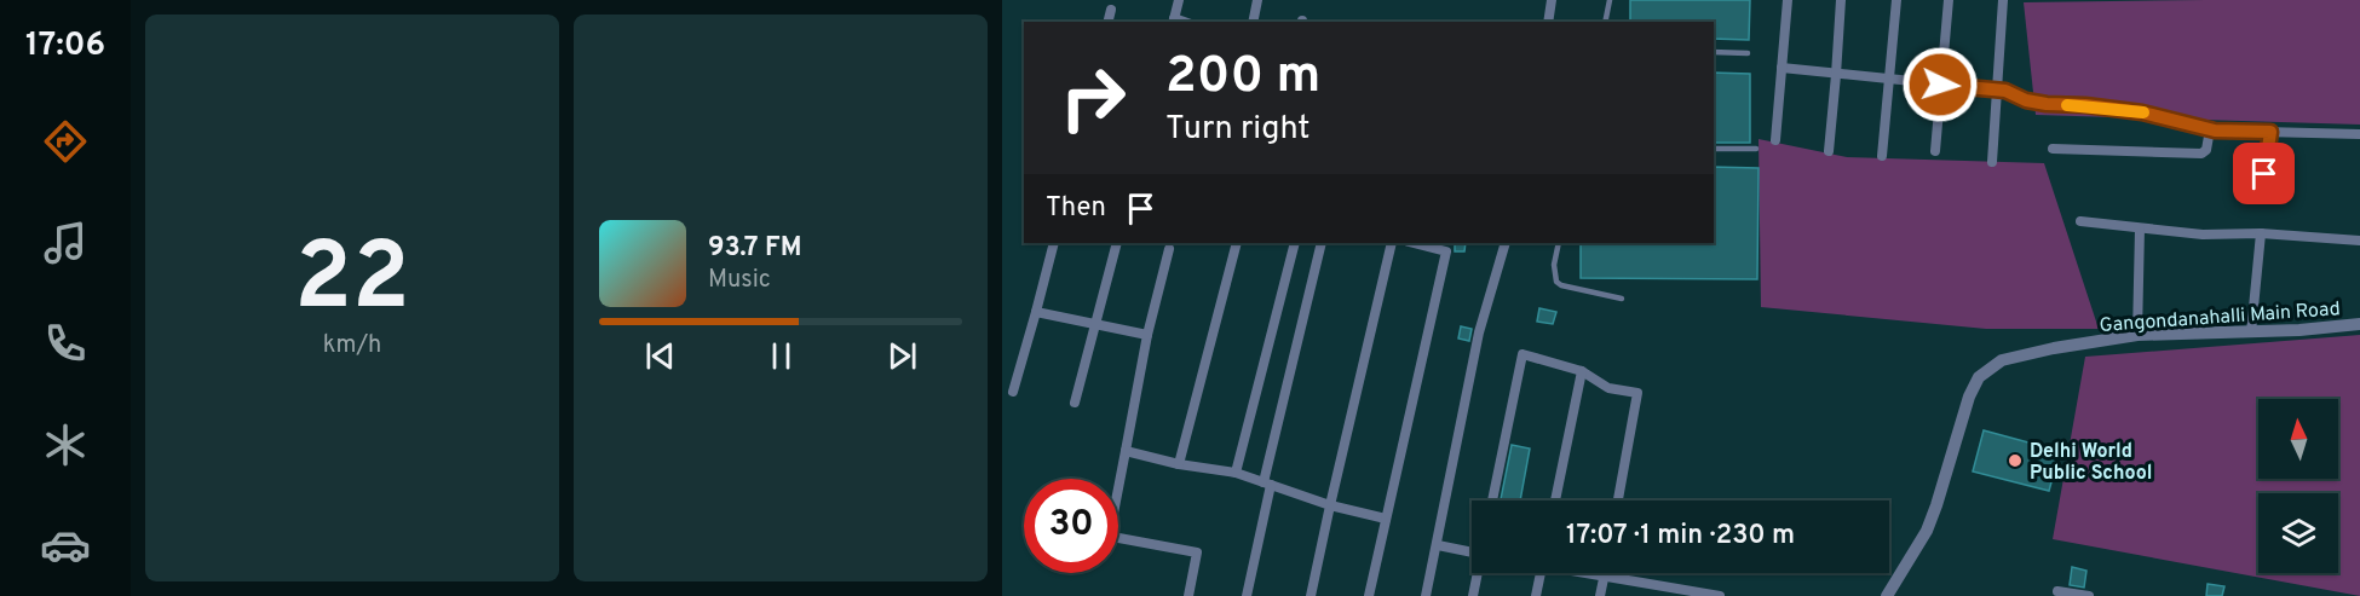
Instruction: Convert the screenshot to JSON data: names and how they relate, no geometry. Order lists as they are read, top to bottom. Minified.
{"streets":{"street":["Gangondanahalli Main Road"]},"places":["Delhi World Public School"],"north":"top","page":{"tabs":"17:06","tile":["22","km/h"],"turn":["200 m","Turn right"],"then":"Then","song":["93.7 FM","Music"],"limit":"30","trip":"17:07 · 1 min · 230 m"}}
